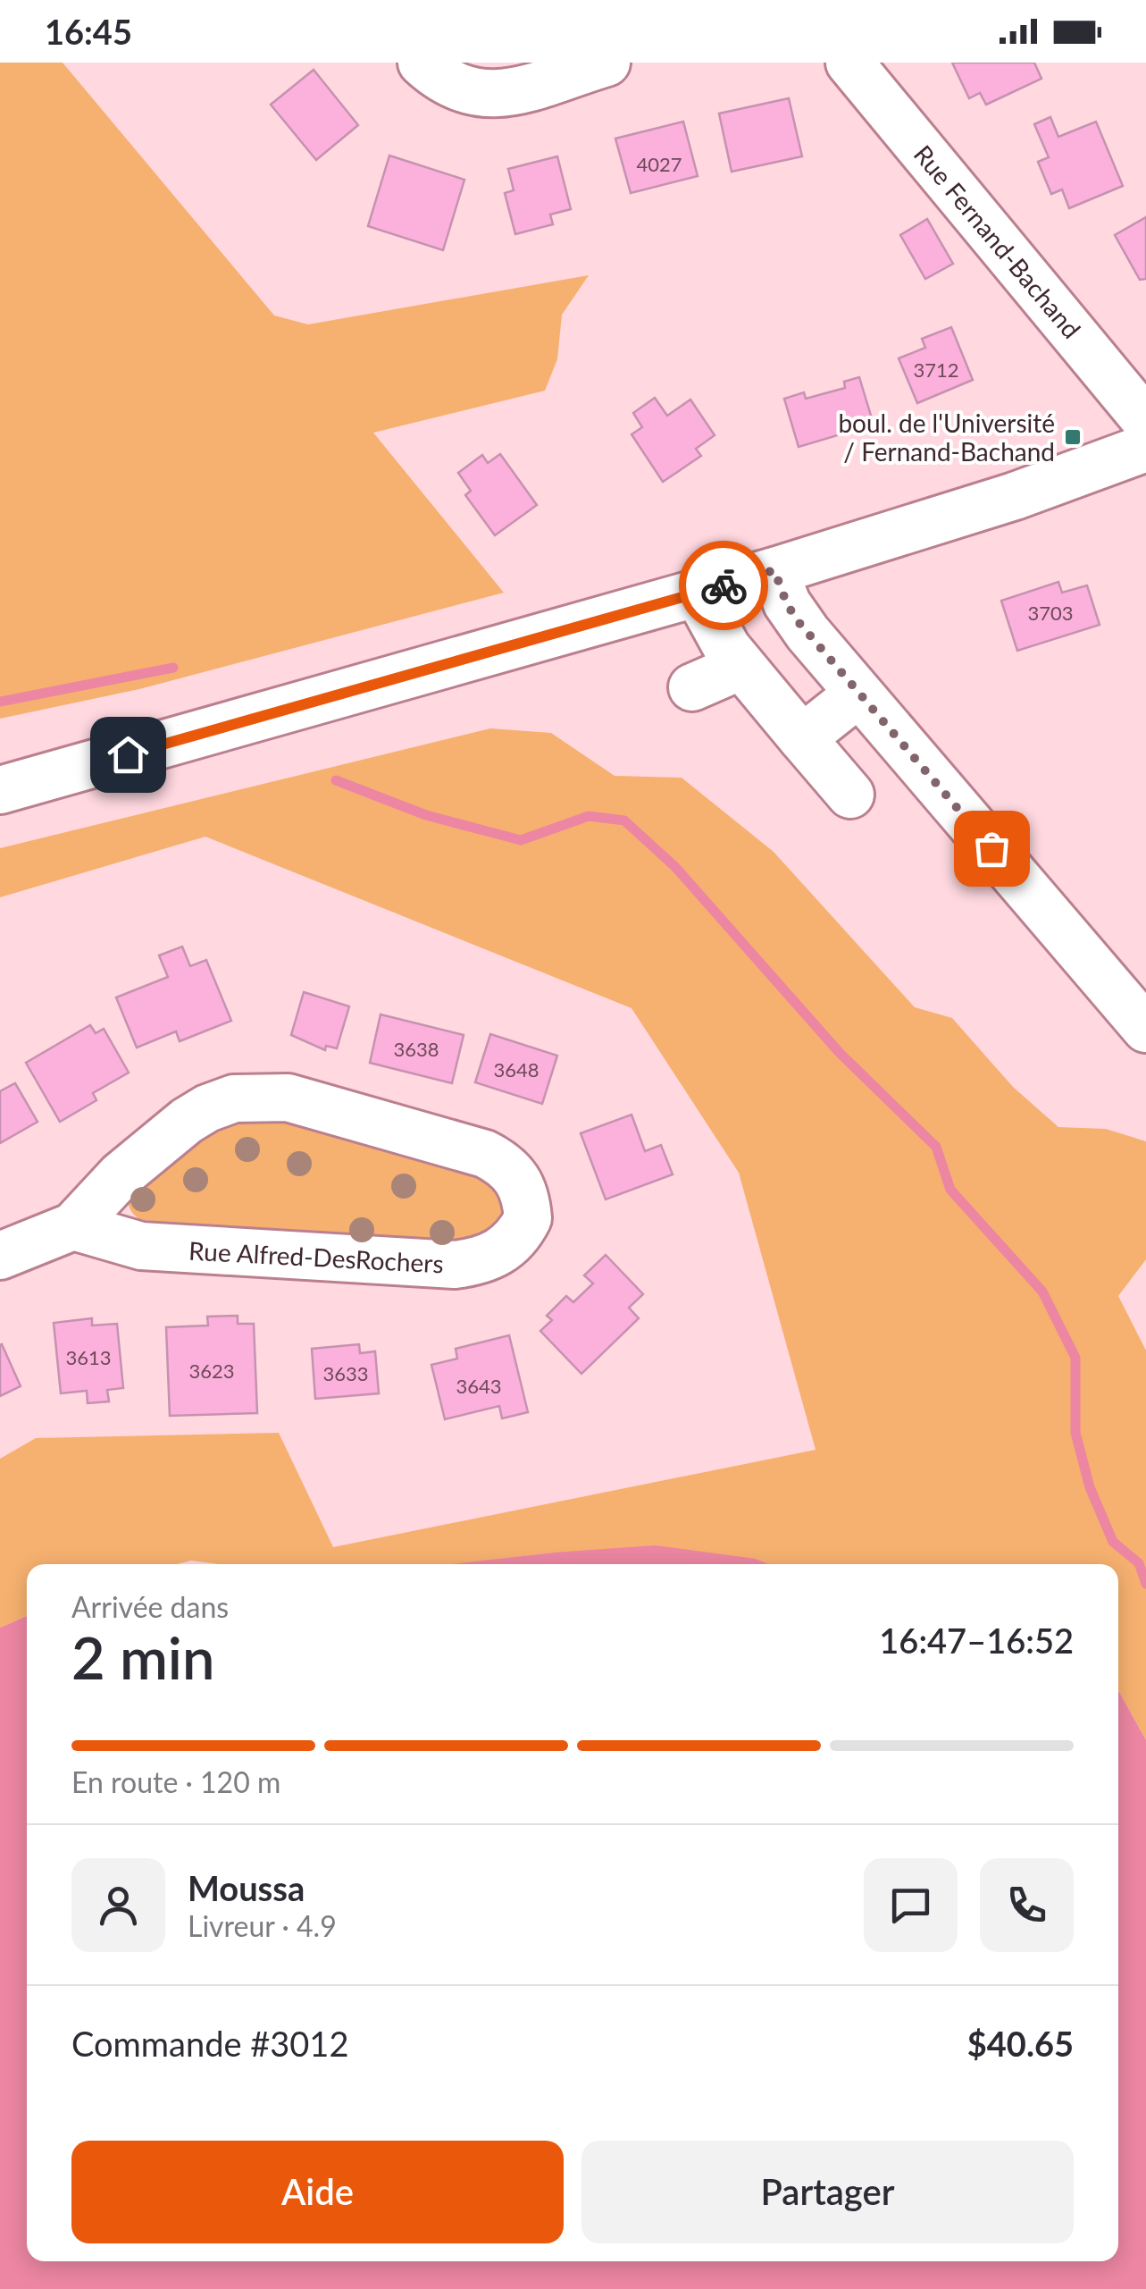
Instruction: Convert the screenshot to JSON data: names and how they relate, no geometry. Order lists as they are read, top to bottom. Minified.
{"streets":{"street":["Rue Fernand-Bachand","Rue Alfred-DesRochers"]},"places":{"transit":["boul. de l'Université / Fernand-Bachand"]},"house_numbers":["4027","3712","3703","3638","3648","3613","3623","3633","3643"],"page":{"status":"16:45","heading":["2 min","Arrivée dans","16:47–16:52"],"panel":["Moussa","Livreur · 4.9","Commande #3012","$40.65"],"bar":"En route · 120 m","buttons":["Aide","Partager"]}}
